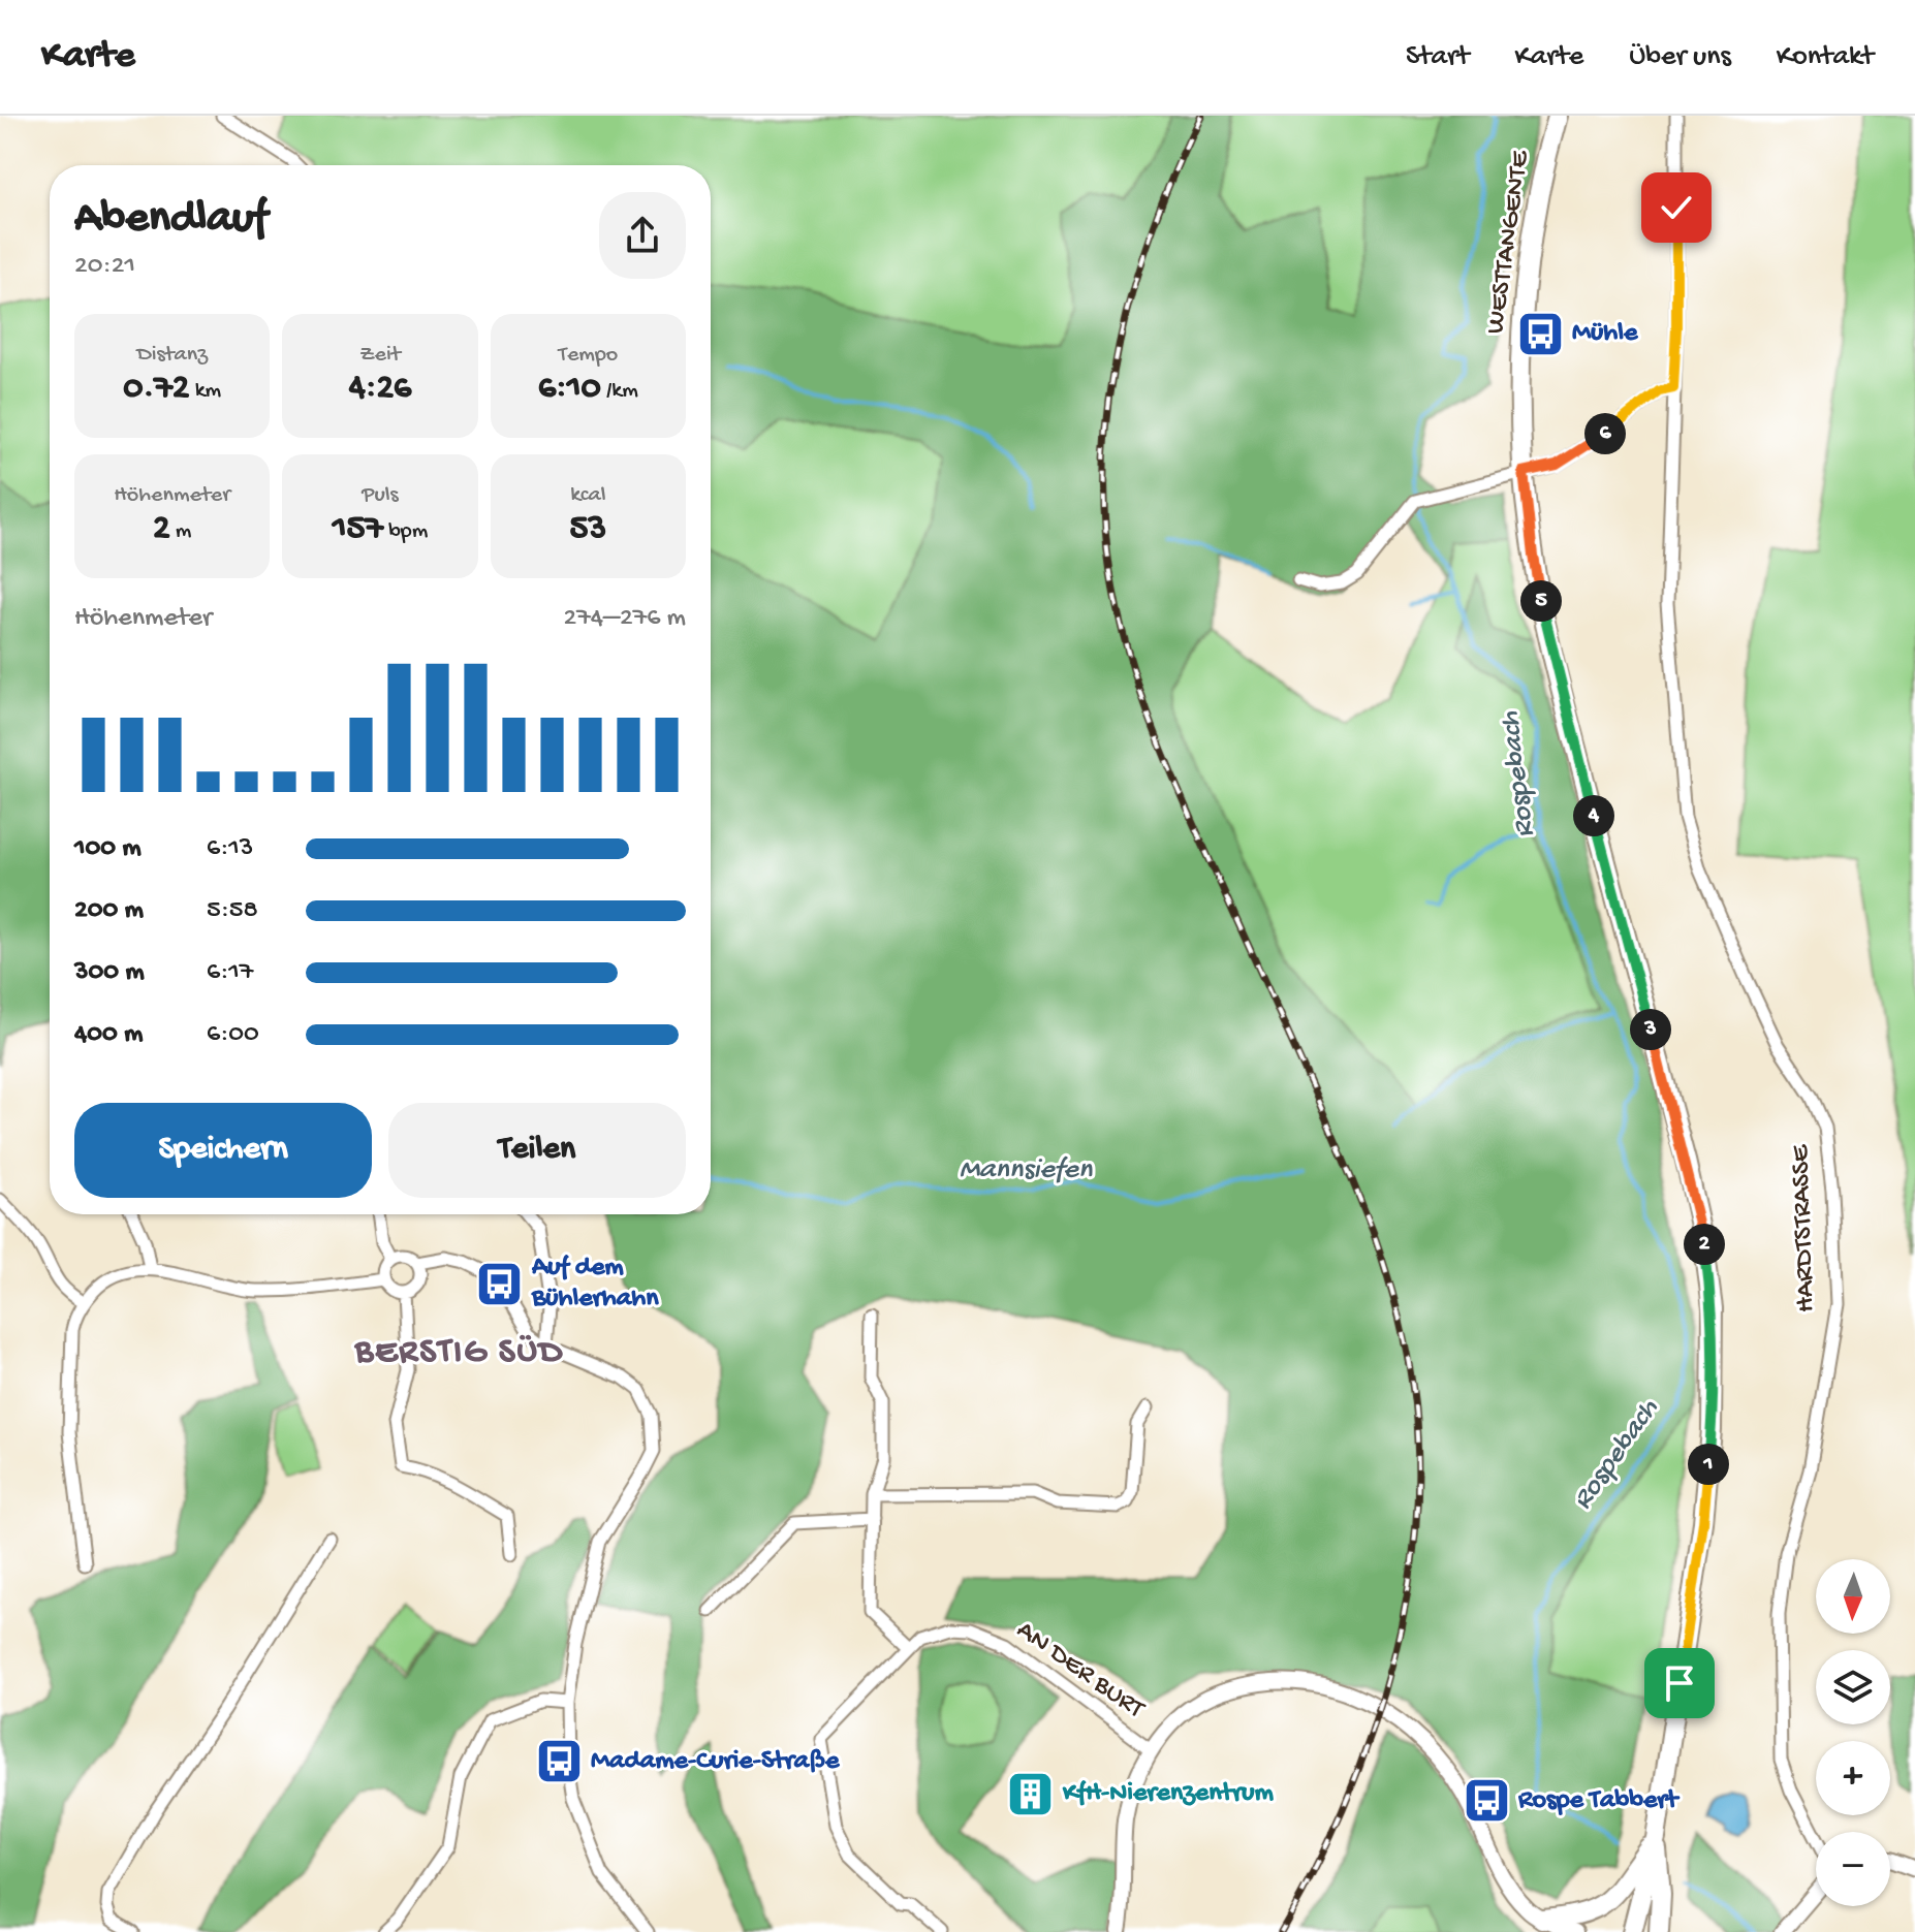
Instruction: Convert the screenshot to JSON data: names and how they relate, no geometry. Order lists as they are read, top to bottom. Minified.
{"streets":{"main road":["WESTTANGENTE"],"street":["HARDTSTRASSE","AN DER BURT"]},"districts":["BERSTIG SÜD"],"water":["Rospebach","Mannsiefen"],"places":{"bus stop":["Mühle","Auf dem Bühlerhahn","Madame-Curie-Straße","Rospe Tabbert"],"building":["KfH-Nierenzentrum"]},"north":"bottom","page":{"header":"Karte","nav":["Start","Karte","Über uns","Kontakt"],"heading":["Abendlauf","20:21"],"stats":[["Distanz","0.72 km"],["Zeit","4:26"],["Tempo","6:10 /km"],["Höhenmeter","2 m"],["Puls","157 bpm"],["kcal","53"]],"pins":["6","5","4","3","2","1"],"chart":["Höhenmeter","274–276 m"],"list":[{"name":"100 m","note":"6:13"},{"name":"200 m","note":"5:58"},{"name":"300 m","note":"6:17"},{"name":"400 m","note":"6:00"}],"buttons":["Speichern","Teilen"],"map_buttons":["+","−"]}}
